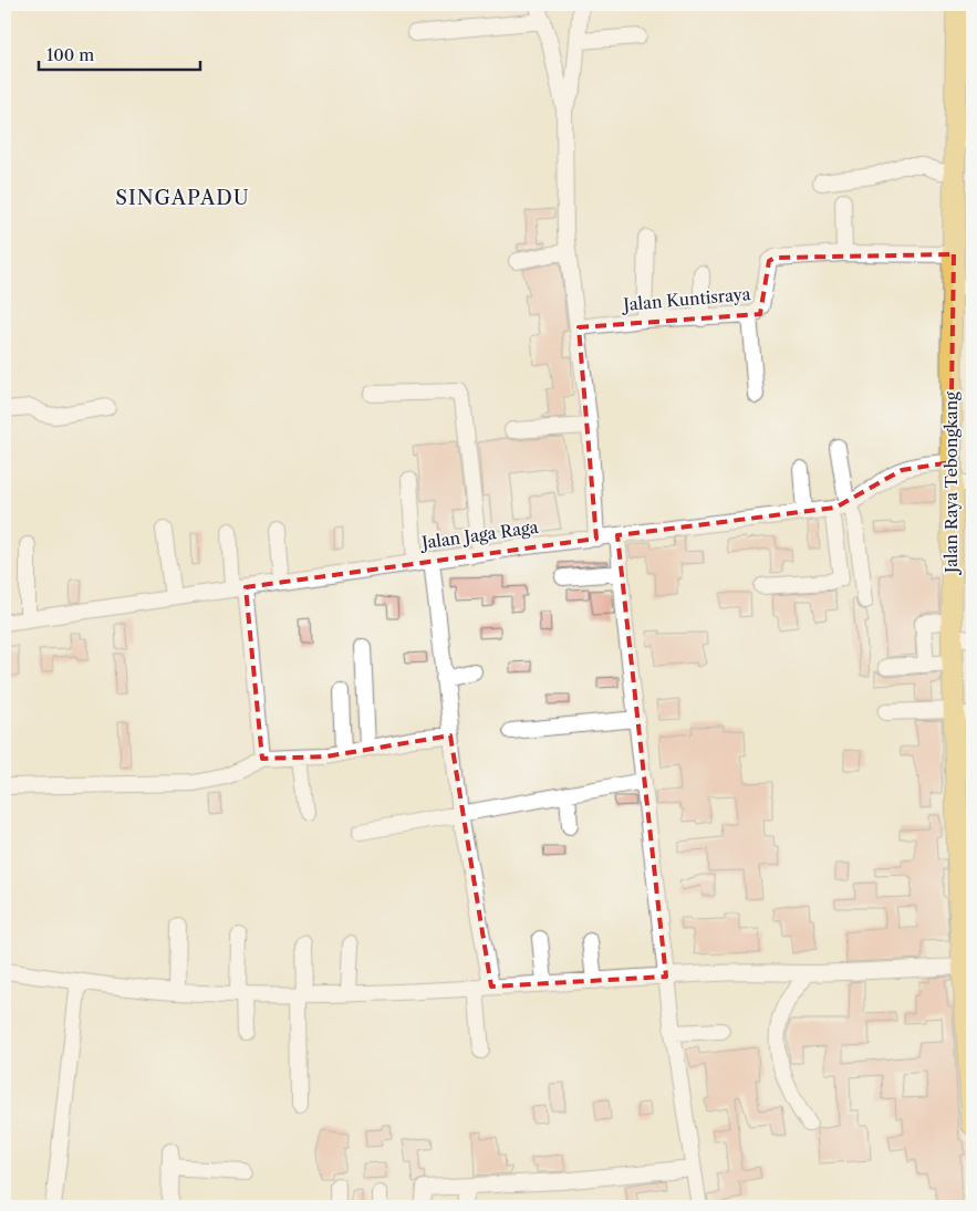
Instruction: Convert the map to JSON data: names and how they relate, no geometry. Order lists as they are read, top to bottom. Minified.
{"streets":{"main road":["Jalan Raya Tebongkang"],"street":["Jalan Kuntisraya","Jalan Jaga Raga"]},"crossings":[["Jalan Kuntisraya","Jalan Raya Tebongkang"],["Jalan Raya Tebongkang","Jalan Jaga Raga"]],"districts":["SINGAPADU"],"scale_bar":"100 m"}
